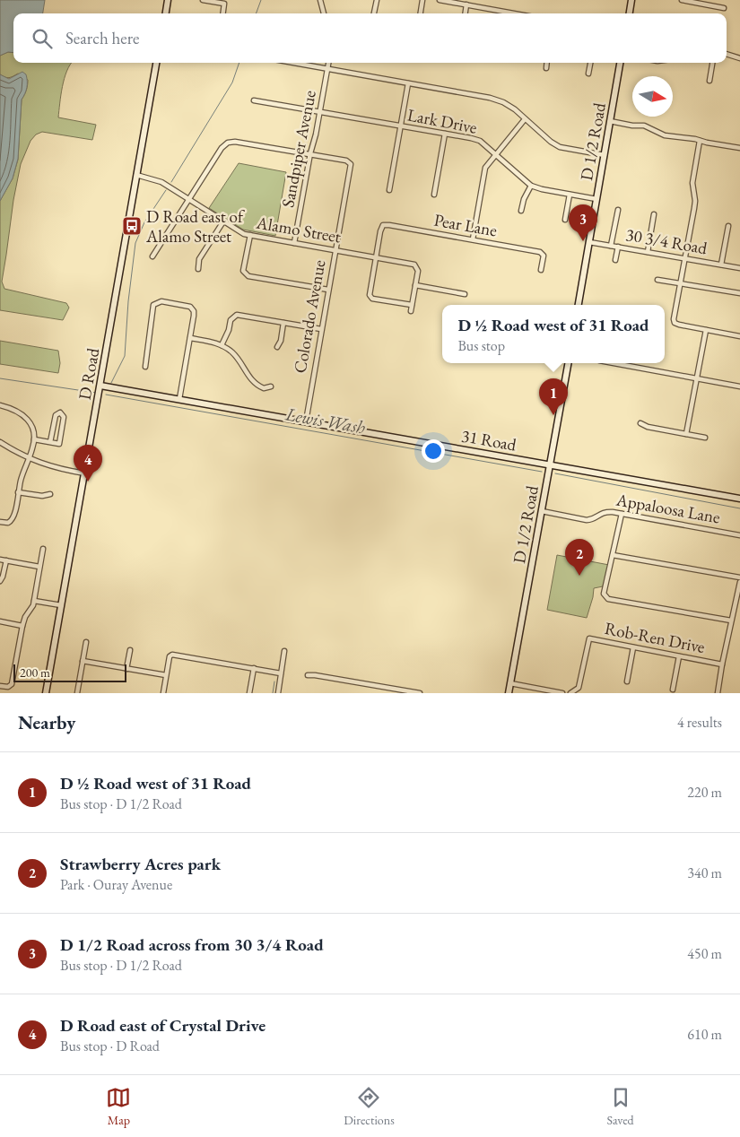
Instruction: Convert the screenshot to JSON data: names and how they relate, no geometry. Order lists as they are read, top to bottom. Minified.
{"streets":{"street":["Lark Drive","D 1/2 Road","Sandpiper Avenue","Pear Lane","Alamo Street","30 3/4 Road","Colorado Avenue","D Road","31 Road","Appaloosa Lane","Rob-Ren Drive"]},"crossings":[["Lark Drive","D 1/2 Road"],["Lark Drive","Sandpiper Avenue"],["D 1/2 Road","30 3/4 Road"],["D 1/2 Road","31 Road"],["D 1/2 Road","Appaloosa Lane"],["Sandpiper Avenue","Alamo Street"],["Sandpiper Avenue","Colorado Avenue"],["Pear Lane","Alamo Street"],["Alamo Street","Colorado Avenue"],["Alamo Street","D Road"],["Colorado Avenue","31 Road"],["D Road","31 Road"]],"water":["Lewis Wash"],"places":{"bus stop":["D Road east of Alamo Street"]},"scale_bar":"200 m","north":"right","page":{"search":"Search here","pins":["3","1","4","2"],"popup":["D ½ Road west of 31 Road","Bus stop"],"scale":"200 m","heading":["Nearby","4 results"],"list":[{"mark":"1","name":"D ½ Road west of 31 Road","note":"Bus stop · D 1/2 Road","value":"220 m"},{"mark":"2","name":"Strawberry Acres park","note":"Park · Ouray Avenue","value":"340 m"},{"mark":"3","name":"D 1/2 Road across from 30 3/4 Road","note":"Bus stop · D 1/2 Road","value":"450 m"},{"mark":"4","name":"D Road east of Crystal Drive","note":"Bus stop · D Road","value":"610 m"}],"nav":["Map","Directions","Saved"]}}
